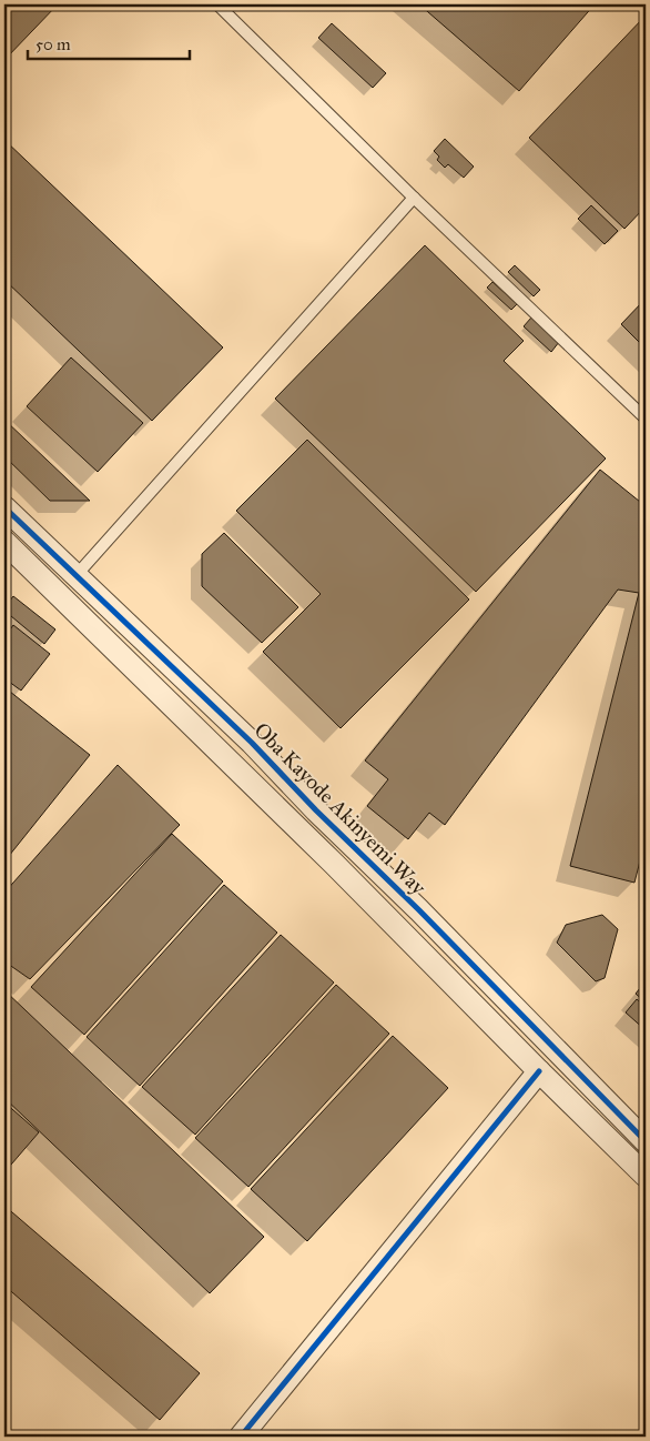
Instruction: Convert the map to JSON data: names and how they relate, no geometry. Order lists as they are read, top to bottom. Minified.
{"streets":{"street":["Oba Kayode Akinyemi Way"]},"scale_bar":"50 m"}
